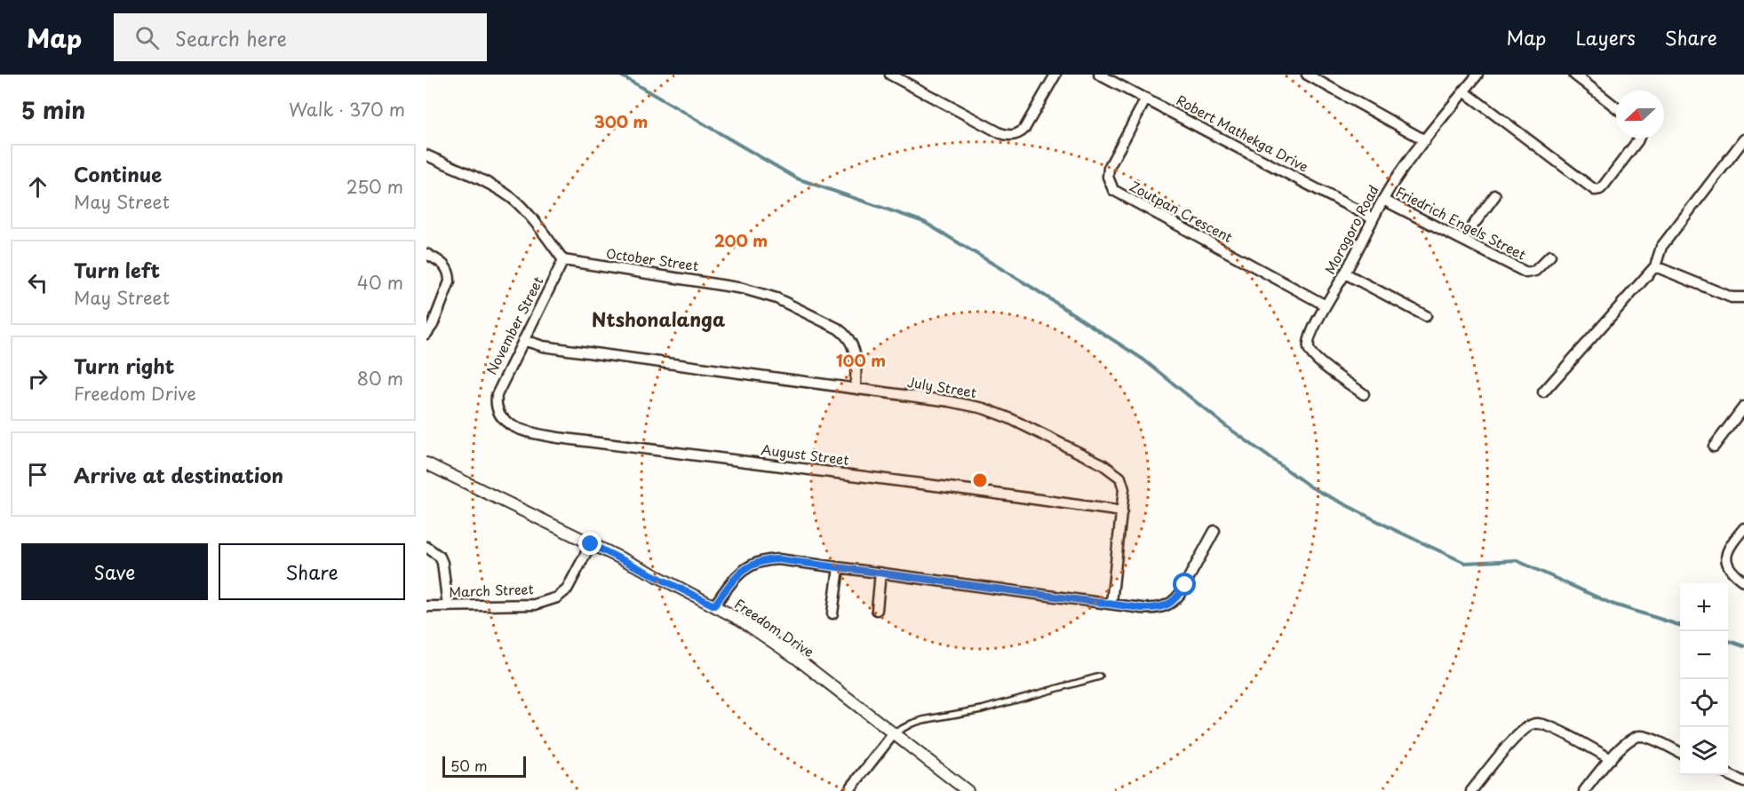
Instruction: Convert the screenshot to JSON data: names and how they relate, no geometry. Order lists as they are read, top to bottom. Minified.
{"streets":{"street":["Robert Mathekga Drive","Zoutpan Crescent","Friedrich Engels Street","Morogoro Road","October Street","November Street","July Street","August Street","March Street","Freedom Drive"]},"crossings":[["Robert Mathekga Drive","Zoutpan Crescent"],["Robert Mathekga Drive","Morogoro Road"],["Zoutpan Crescent","Morogoro Road"],["Friedrich Engels Street","Morogoro Road"],["October Street","November Street"],["October Street","July Street"],["November Street","July Street"],["November Street","August Street"],["July Street","August Street"],["March Street","Freedom Drive"]],"districts":["Ntshonalanga"],"scale_bar":"50 m","north":"left","page":{"header":"Map","search":"Search here","nav":["Map","Layers","Share"],"heading":["5 min","Walk · 370 m"],"list":[["Continue","May Street","250 m"],["Turn left","May Street","40 m"],["Turn right","Freedom Drive","80 m"],"Arrive at destination"],"buttons":["Save","Share"],"map_buttons":["+","−"],"scale":"50 m"},"rings":["300 m","200 m","100 m"]}
